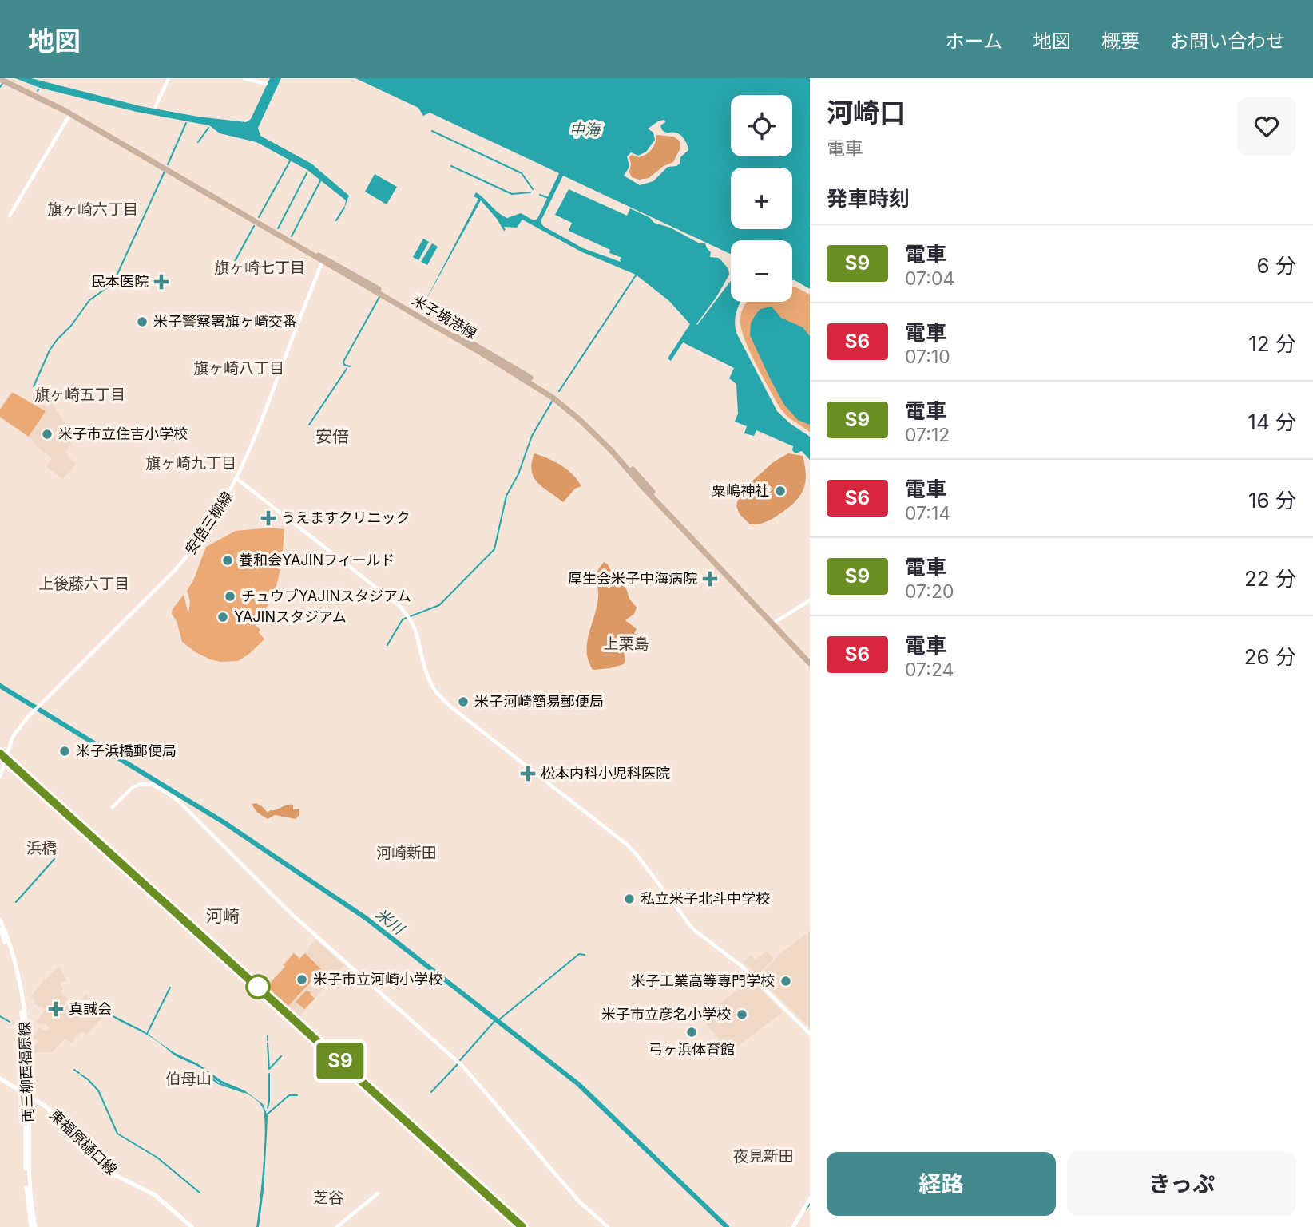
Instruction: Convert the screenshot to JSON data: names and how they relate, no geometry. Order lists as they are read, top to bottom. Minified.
{"streets":{"main road":["米子境港線","両三柳西福原線","東福原樋口線"],"street":["安倍三柳線"]},"crossings":[["米子境港線","安倍三柳線"],["両三柳西福原線","東福原樋口線"]],"districts":["旗ヶ崎六丁目","旗ヶ崎七丁目","旗ヶ崎八丁目","旗ヶ崎五丁目","安倍","旗ヶ崎九丁目","上後藤六丁目","上栗島","浜橋","河崎新田","河崎","伯母山","夜見新田","芝谷"],"water":["中海","米川"],"places":{"health":["民本医院","うえますクリニック","厚生会米子中海病院","松本内科小児科医院","真誠会"],"other":["米子警察署旗ヶ崎交番","米子市立住吉小学校","粟嶋神社","養和会YAJINフィールド","チュウブYAJINスタジアム","YAJINスタジアム","米子河崎簡易郵便局","米子浜橋郵便局","私立米子北斗中学校","米子市立河崎小学校","米子工業高等専門学校","米子市立彦名小学校","弓ヶ浜体育館"]},"page":{"header":"地図","nav":["ホーム","地図","概要","お問い合わせ"],"on_map":"S9","heading":[["河崎口","電車"],"発車時刻"],"map_buttons":["+","−"],"list":[{"mark":"S9","name":"電車","note":"07:04","value":"6 分"},{"mark":"S6","name":"電車","note":"07:10","value":"12 分"},{"mark":"S9","name":"電車","note":"07:12","value":"14 分"},{"mark":"S6","name":"電車","note":"07:14","value":"16 分"},{"mark":"S9","name":"電車","note":"07:20","value":"22 分"},{"mark":"S6","name":"電車","note":"07:24","value":"26 分"}],"buttons":["経路","きっぷ"]}}
